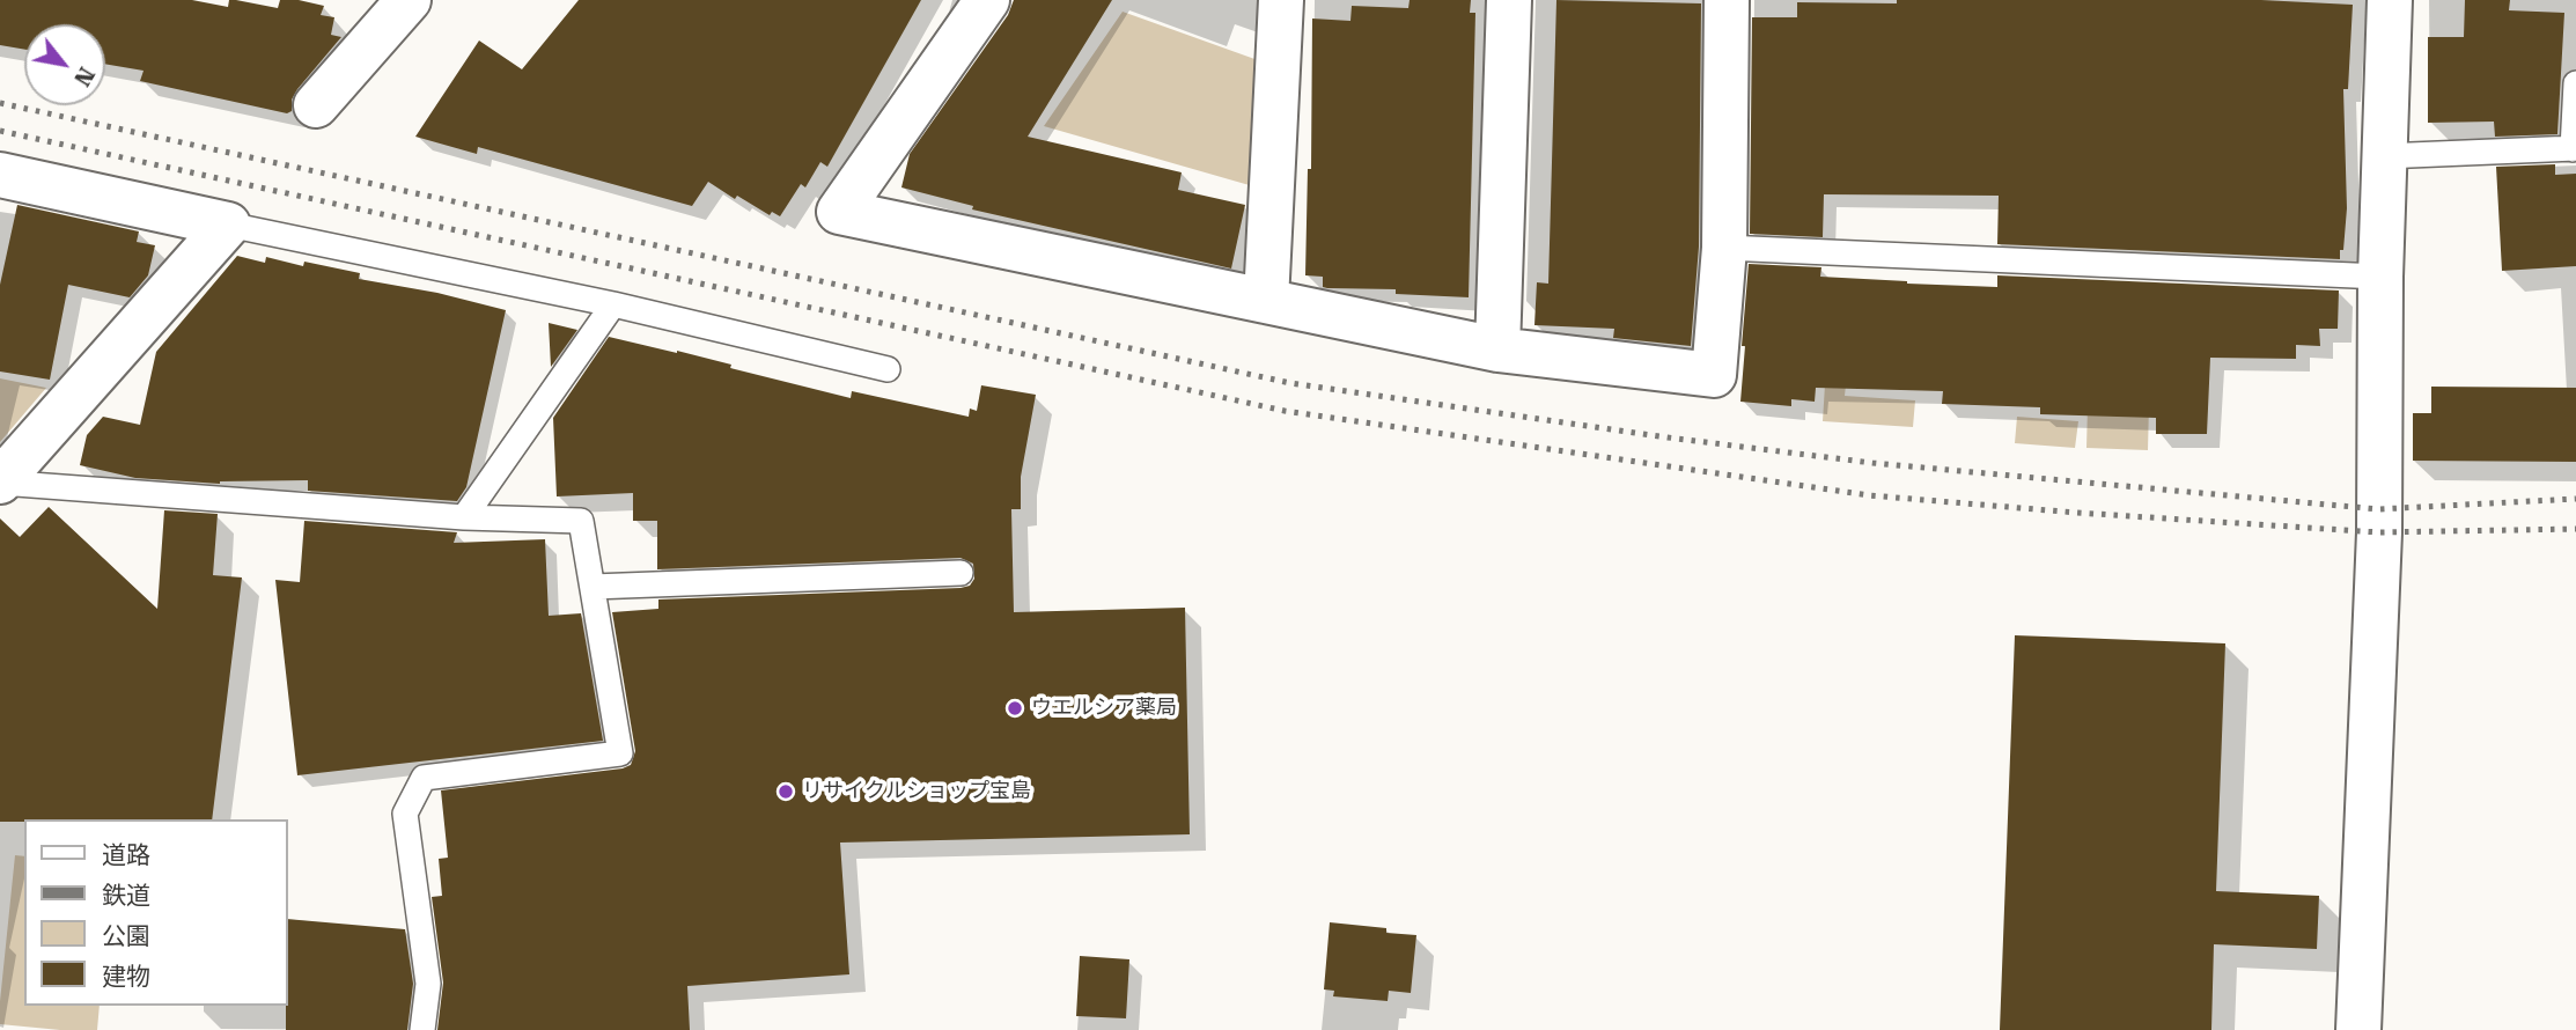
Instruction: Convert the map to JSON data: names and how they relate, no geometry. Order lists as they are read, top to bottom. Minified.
{"places":["ウエルシア薬局","リサイクルショップ宝島"],"legend":["道路","鉄道","公園","建物"],"north":"bottom right"}
